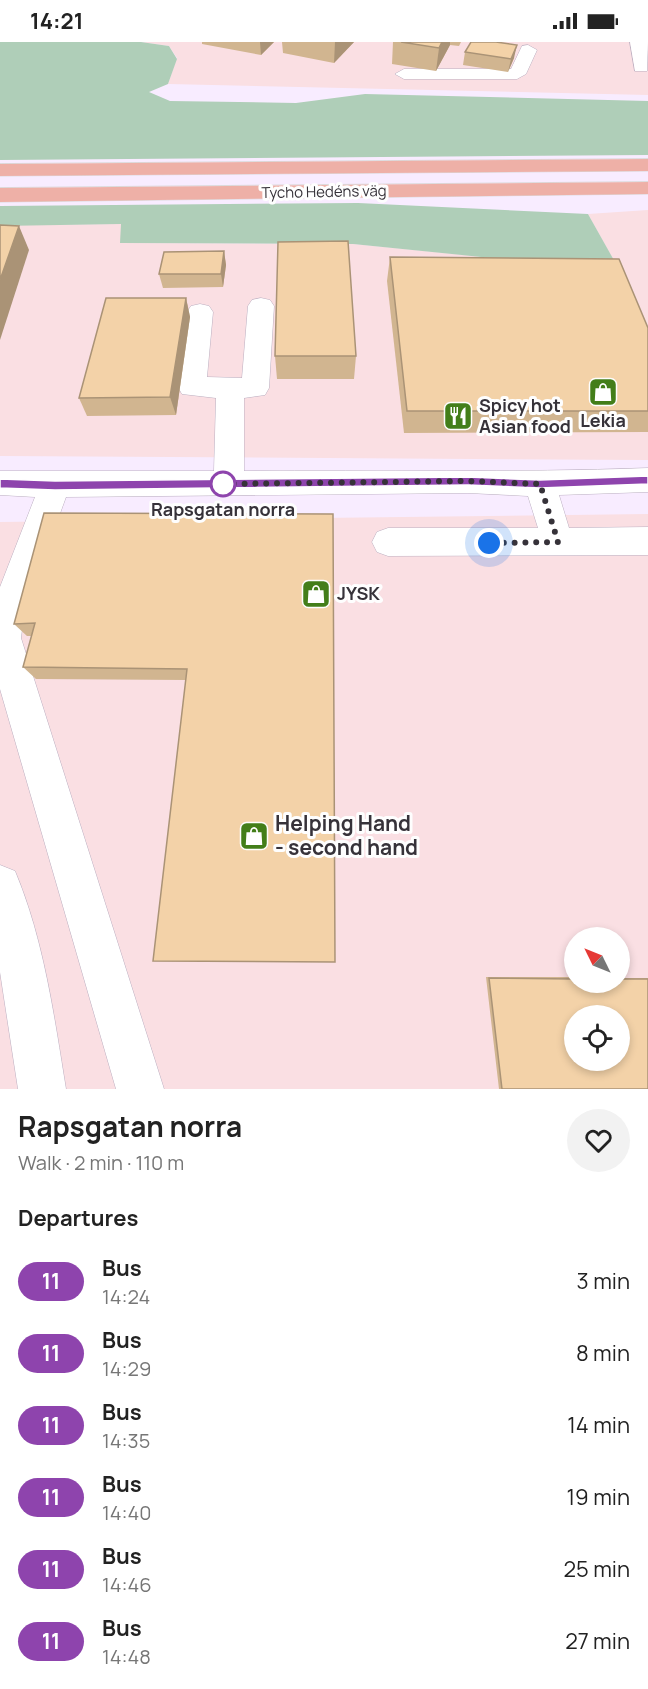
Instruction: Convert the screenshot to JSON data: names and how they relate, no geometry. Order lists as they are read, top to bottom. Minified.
{"streets":{"main road":["Tycho Hedéns väg"]},"places":{"shop":["Lekia","JYSK","Helping Hand - second hand"],"restaurant":["Spicy hot Asian food"],"other":["Rapsgatan norra"]},"lines":["bus line 11"],"north":"top left","page":{"status":"14:21","heading":[["Rapsgatan norra","Walk · 2 min · 110 m"],"Departures"],"list":[{"mark":"11","name":"Bus","note":"14:24","value":"3 min"},{"mark":"11","name":"Bus","note":"14:29","value":"8 min"},{"mark":"11","name":"Bus","note":"14:35","value":"14 min"},{"mark":"11","name":"Bus","note":"14:40","value":"19 min"},{"mark":"11","name":"Bus","note":"14:46","value":"25 min"},{"mark":"11","name":"Bus","note":"14:48","value":"27 min"}]}}
